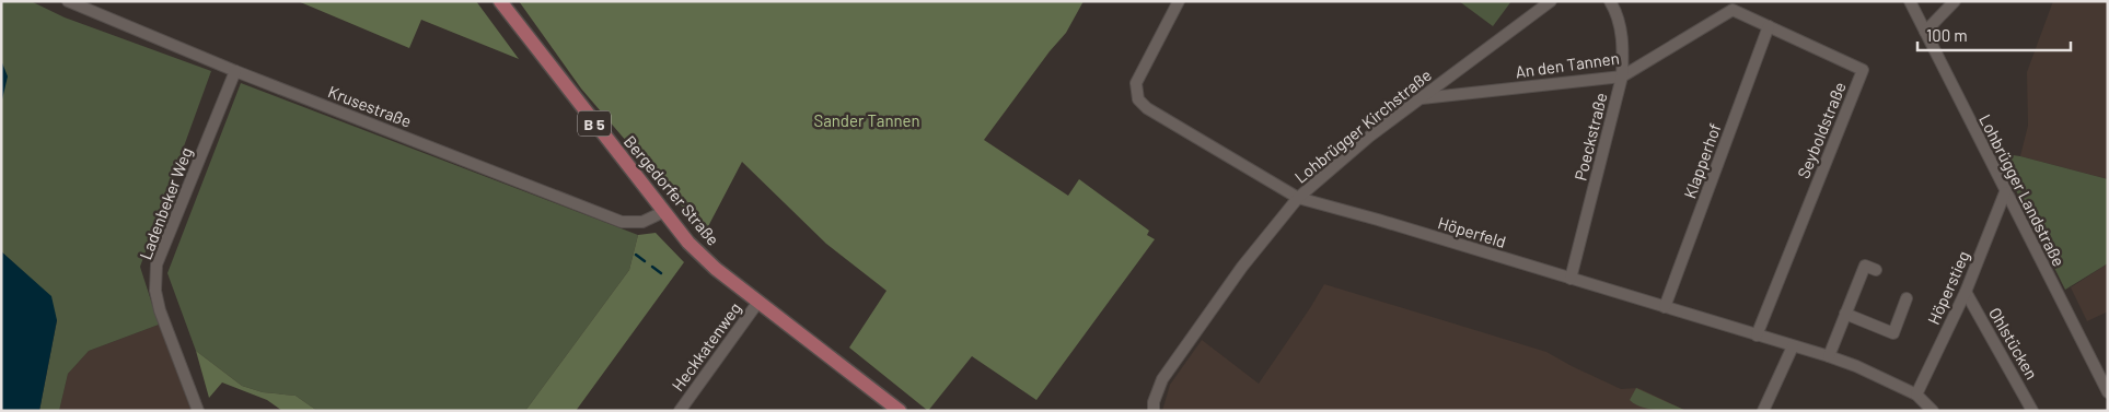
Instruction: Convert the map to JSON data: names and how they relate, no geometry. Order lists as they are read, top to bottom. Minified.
{"streets":{"main road":["B 5","Bergedorfer Straße"],"street":["An den Tannen","Krusestraße","Lohbrügger Kirchstraße","Seyboldstraße","Poeckstraße","Klapperhof","Lohbrügger Landstraße","Ladenbeker Weg","Höperfeld","Höperstieg","Ohlstücken","Heckkatenweg"]},"crossings":[["An den Tannen","Lohbrügger Kirchstraße"],["An den Tannen","Seyboldstraße"],["An den Tannen","Poeckstraße"],["Krusestraße","Bergedorfer Straße"],["Krusestraße","Ladenbeker Weg"],["Lohbrügger Kirchstraße","Höperfeld"],["Seyboldstraße","Klapperhof"],["Seyboldstraße","Höperfeld"],["Poeckstraße","Höperfeld"],["Klapperhof","Höperfeld"],["Bergedorfer Straße","Heckkatenweg"],["Lohbrügger Landstraße","Höperstieg"],["Höperfeld","Höperstieg"],["Höperstieg","Ohlstücken"]],"parks":["Sander Tannen"],"scale_bar":"100 m"}
